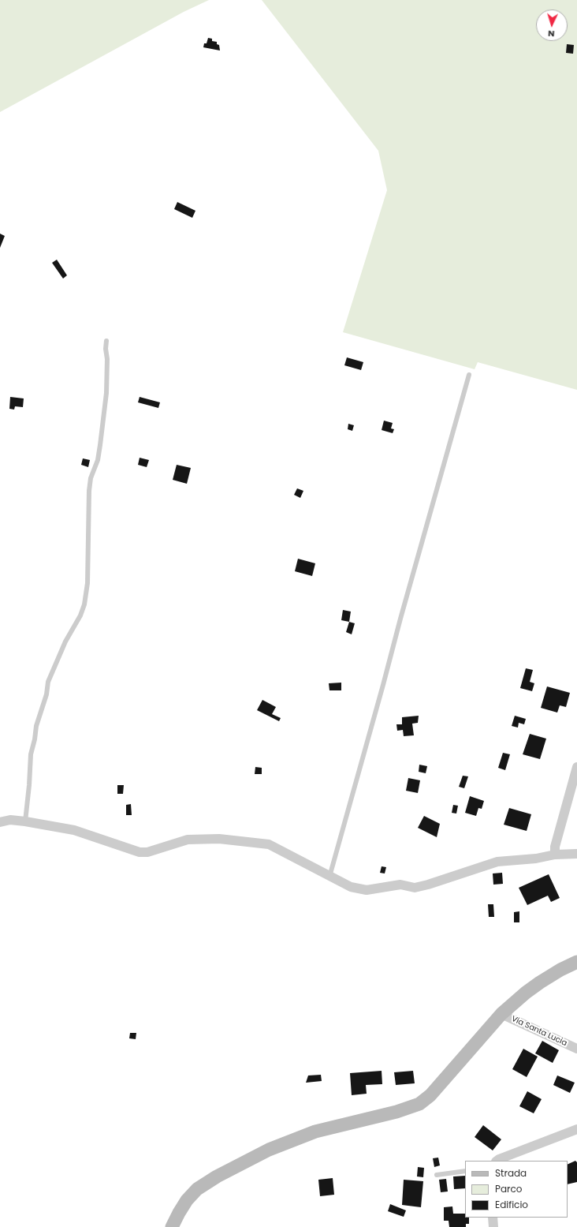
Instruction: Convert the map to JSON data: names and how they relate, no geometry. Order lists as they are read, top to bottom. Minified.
{"streets":{"street":["Via Santa Lucia"]},"legend":["Strada","Parco","Edificio"],"north":"bottom"}
